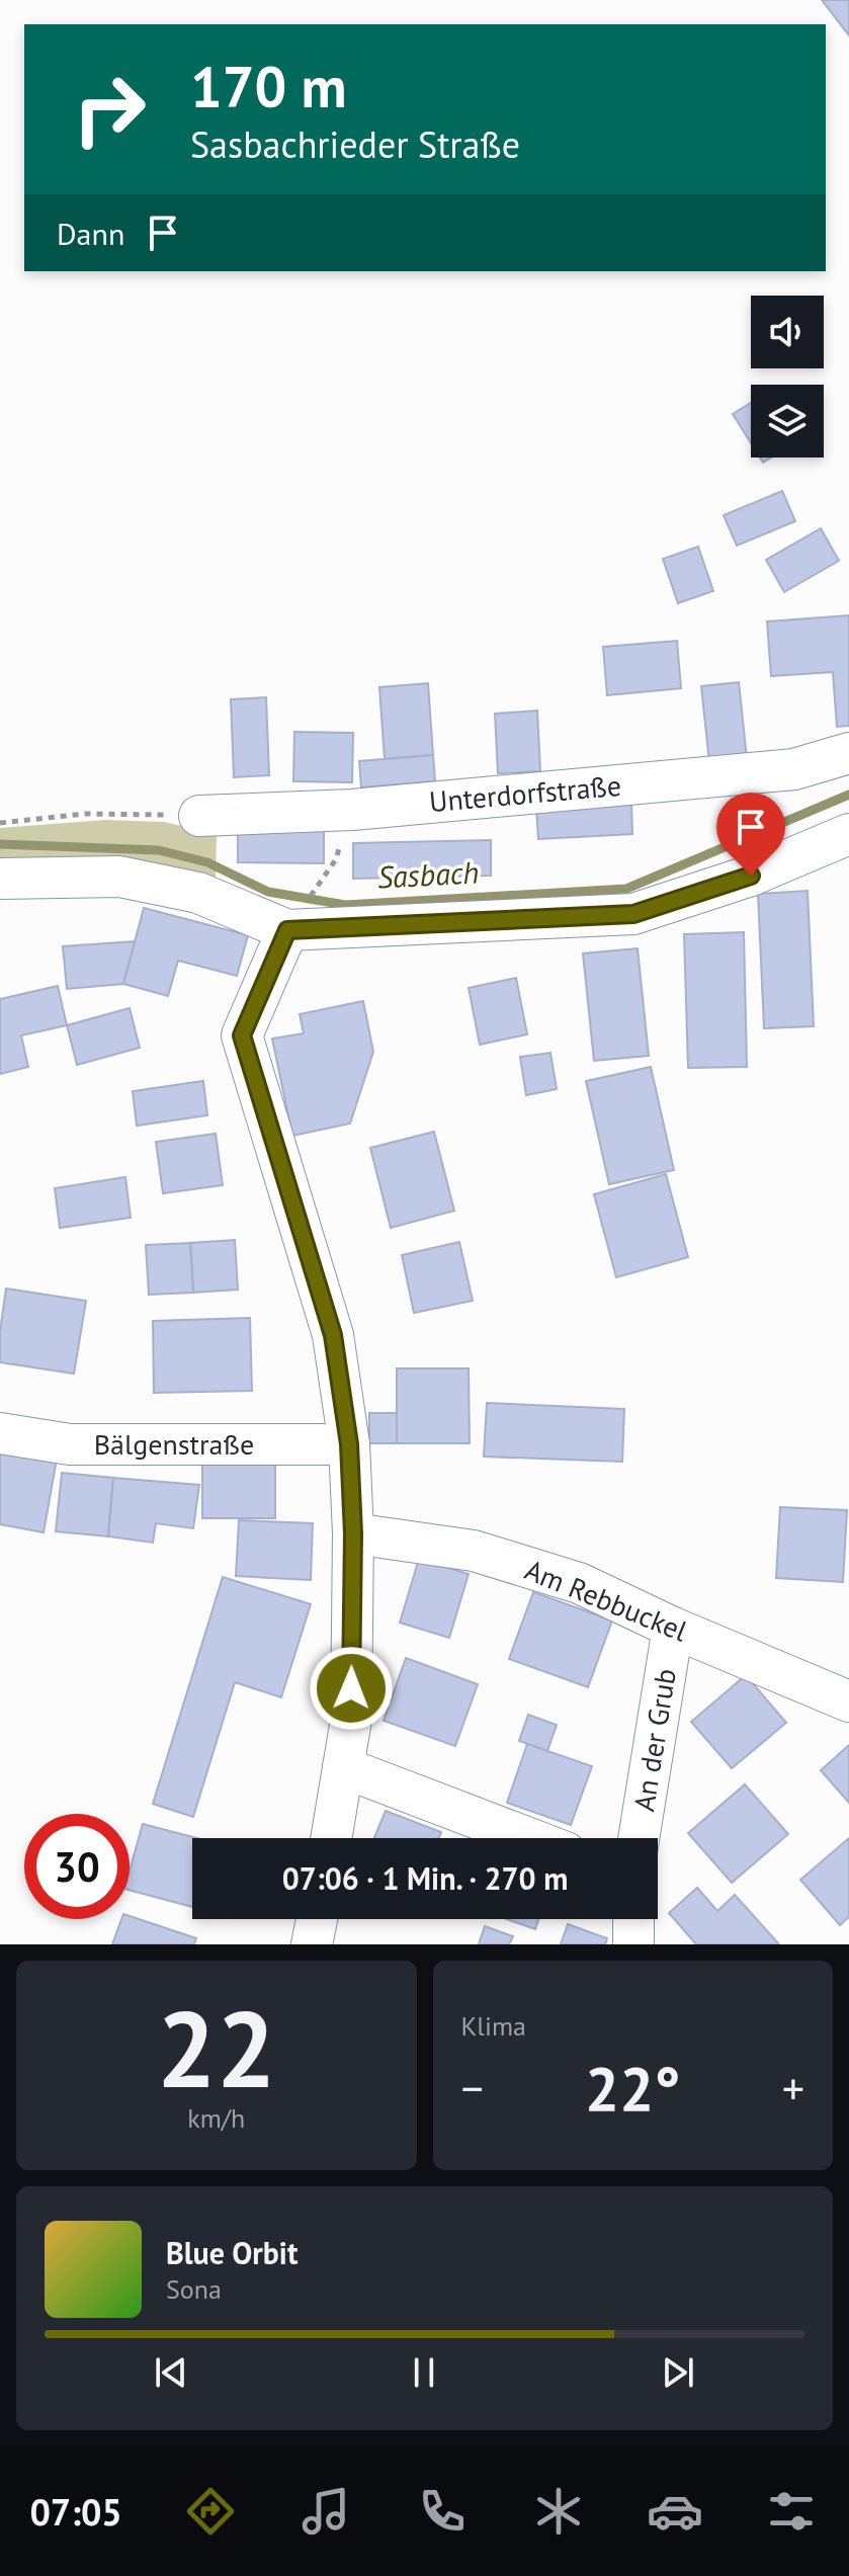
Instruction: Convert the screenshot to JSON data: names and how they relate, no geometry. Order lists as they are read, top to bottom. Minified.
{"streets":{"street":["Unterdorfstraße","Bälgenstraße","Am Rebbuckel","An der Grub"]},"crossings":[["Am Rebbuckel","An der Grub"]],"water":["Sasbach"],"page":{"turn":["170 m","Sasbachrieder Straße"],"then":"Dann","limit":"30","trip":"07:06 · 1 Min. · 270 m","tile":[["22","km/h"],"Klima"],"heat":["−","22°","+"],"song":["Blue Orbit","Sona"],"tabs":"07:05"}}
